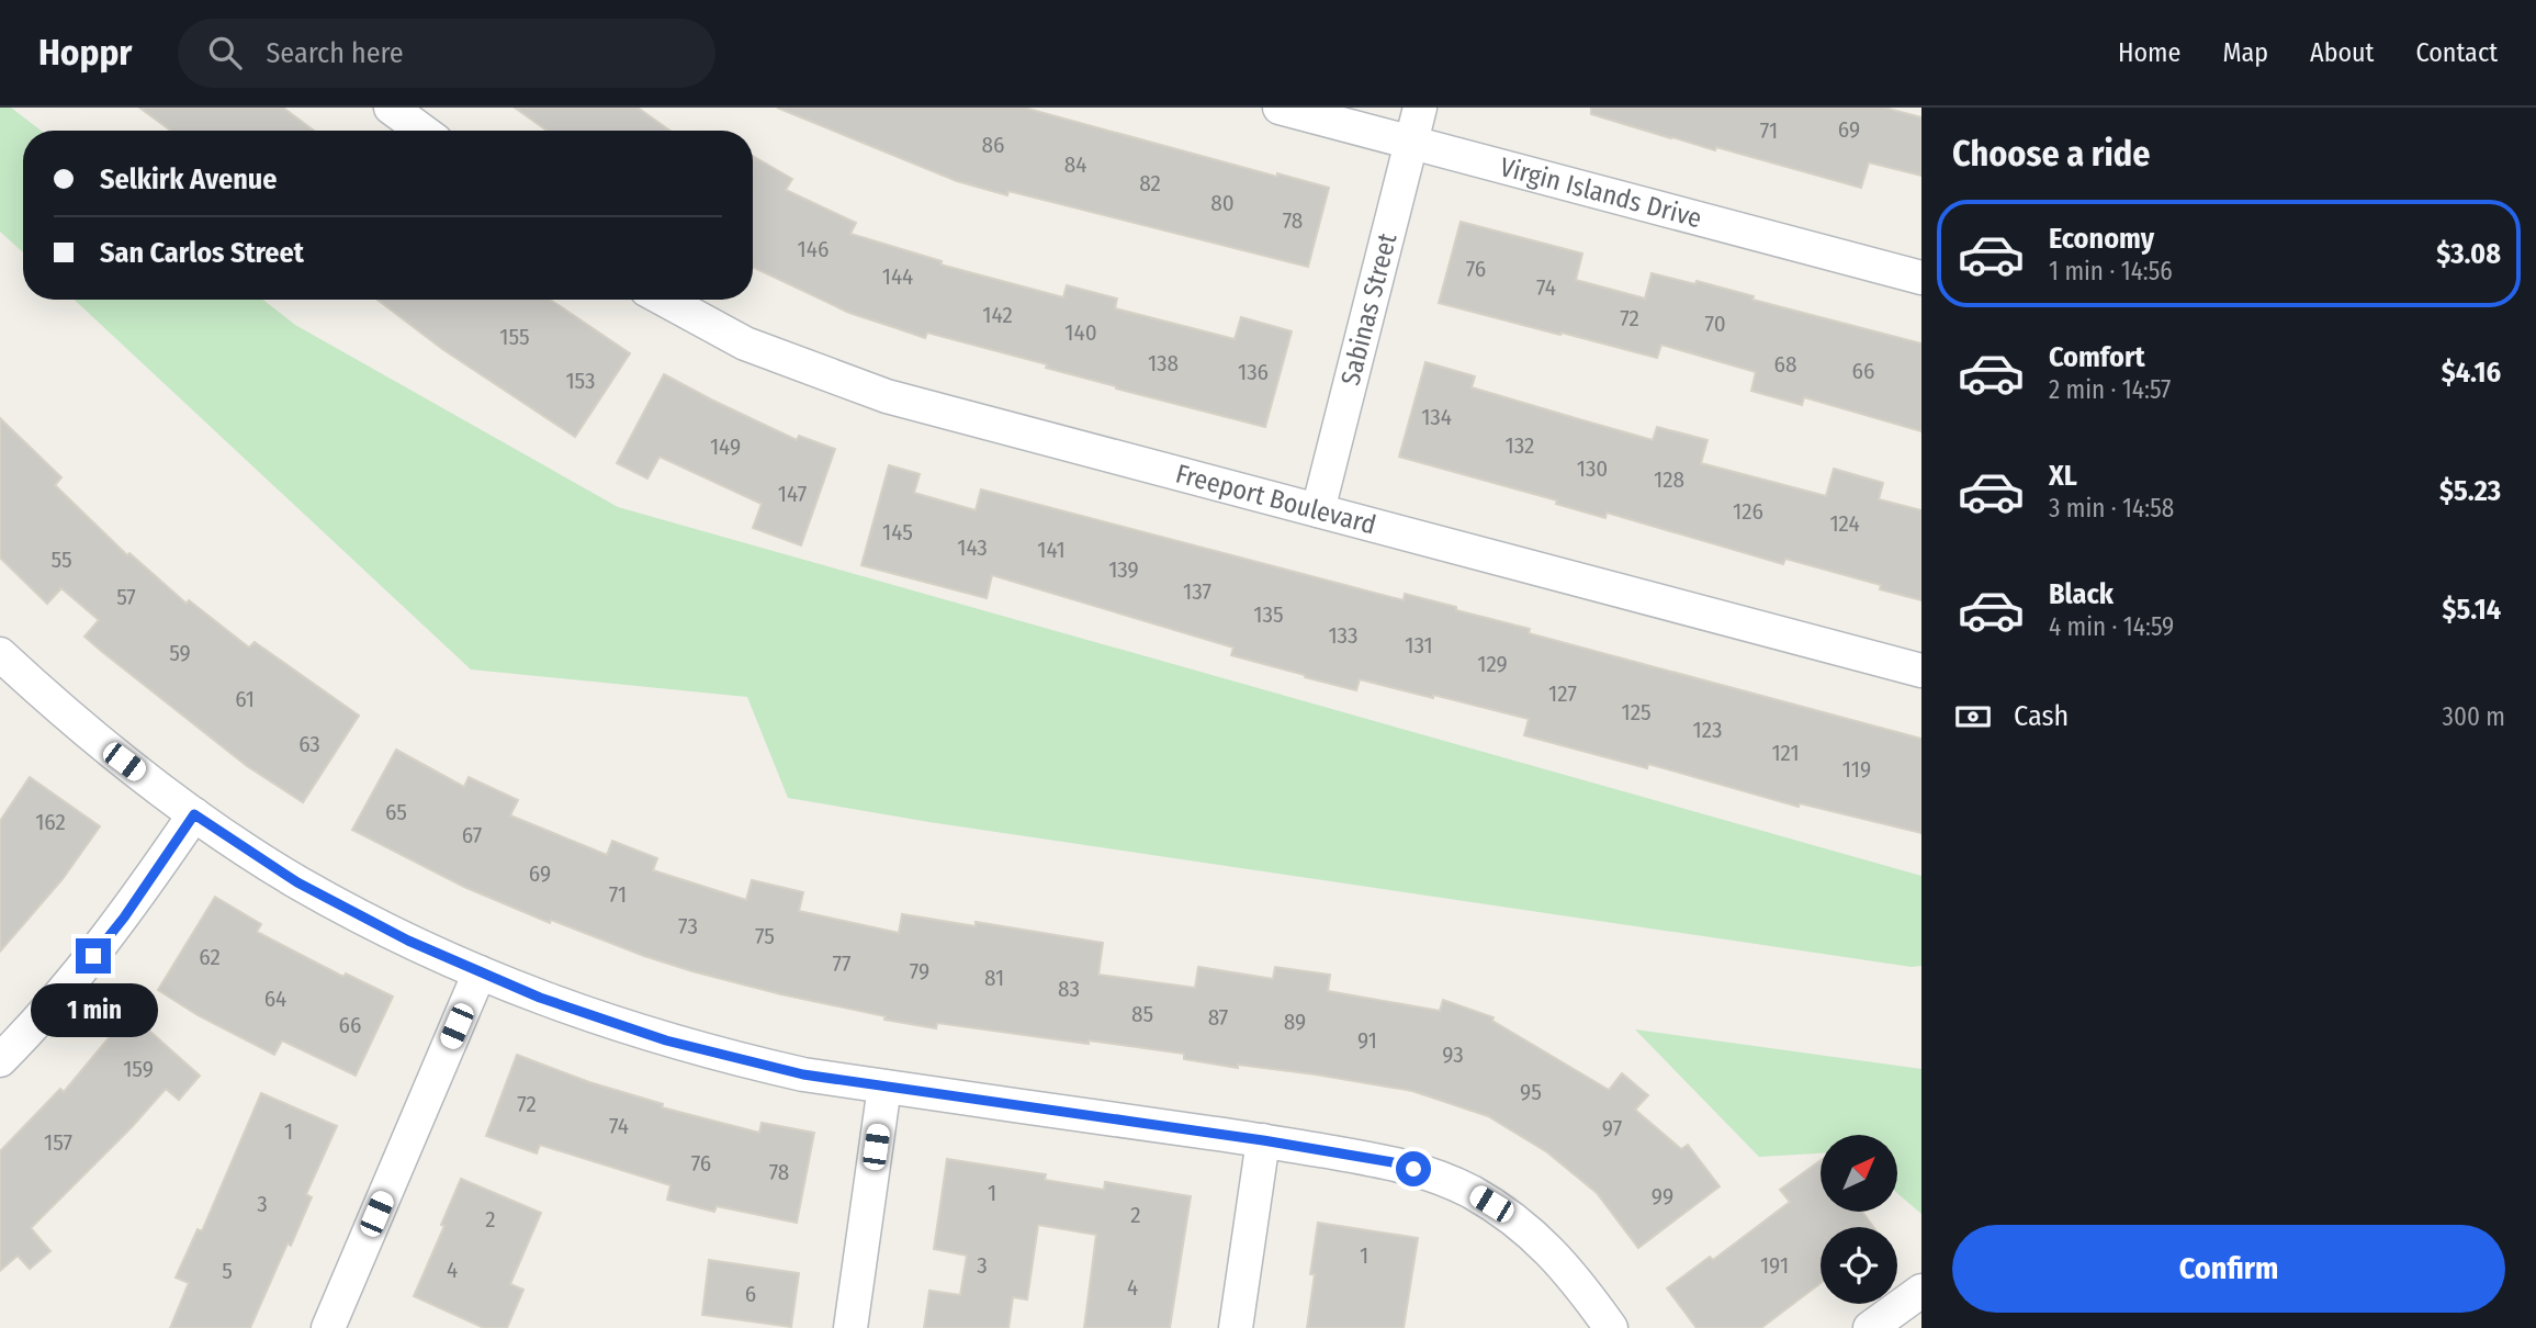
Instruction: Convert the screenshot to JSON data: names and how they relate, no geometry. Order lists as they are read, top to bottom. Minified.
{"streets":{"street":["Virgin Islands Drive","Sabinas Street","Freeport Boulevard"]},"crossings":[["Virgin Islands Drive","Sabinas Street"],["Sabinas Street","Freeport Boulevard"]],"house_numbers":["69","71","86","84","82","80","78","146","76","144","74","142","72","70","140","155","138","68","66","136","153","134","132","149","130","128","147","126","124","145","143","141","55","139","137","57","135","133","131","59","129","127","61","125","123","63","121","119","65","162","67","69","71","73","75","62","77","79","81","83","64","85","87","89","66","91","93","159","95","72","74","97","1","157","76","78","1","99","3","2","2","1","3","191","4","5","4","6"],"north":"top right","page":{"header":"Hoppr","search":"Search here","nav":["Home","Map","About","Contact"],"heading":"Choose a ride","banner":["Selkirk Avenue","San Carlos Street"],"list":[{"name":"Economy","note":"1 min · 14:56","value":"$3.08"},{"name":"Comfort","note":"2 min · 14:57","value":"$4.16"},{"name":"XL","note":"3 min · 14:58","value":"$5.23"},{"name":"Black","note":"4 min · 14:59","value":"$5.14"}],"pay":["Cash","300 m"],"bubble":"1 min","buttons":"Confirm"}}
